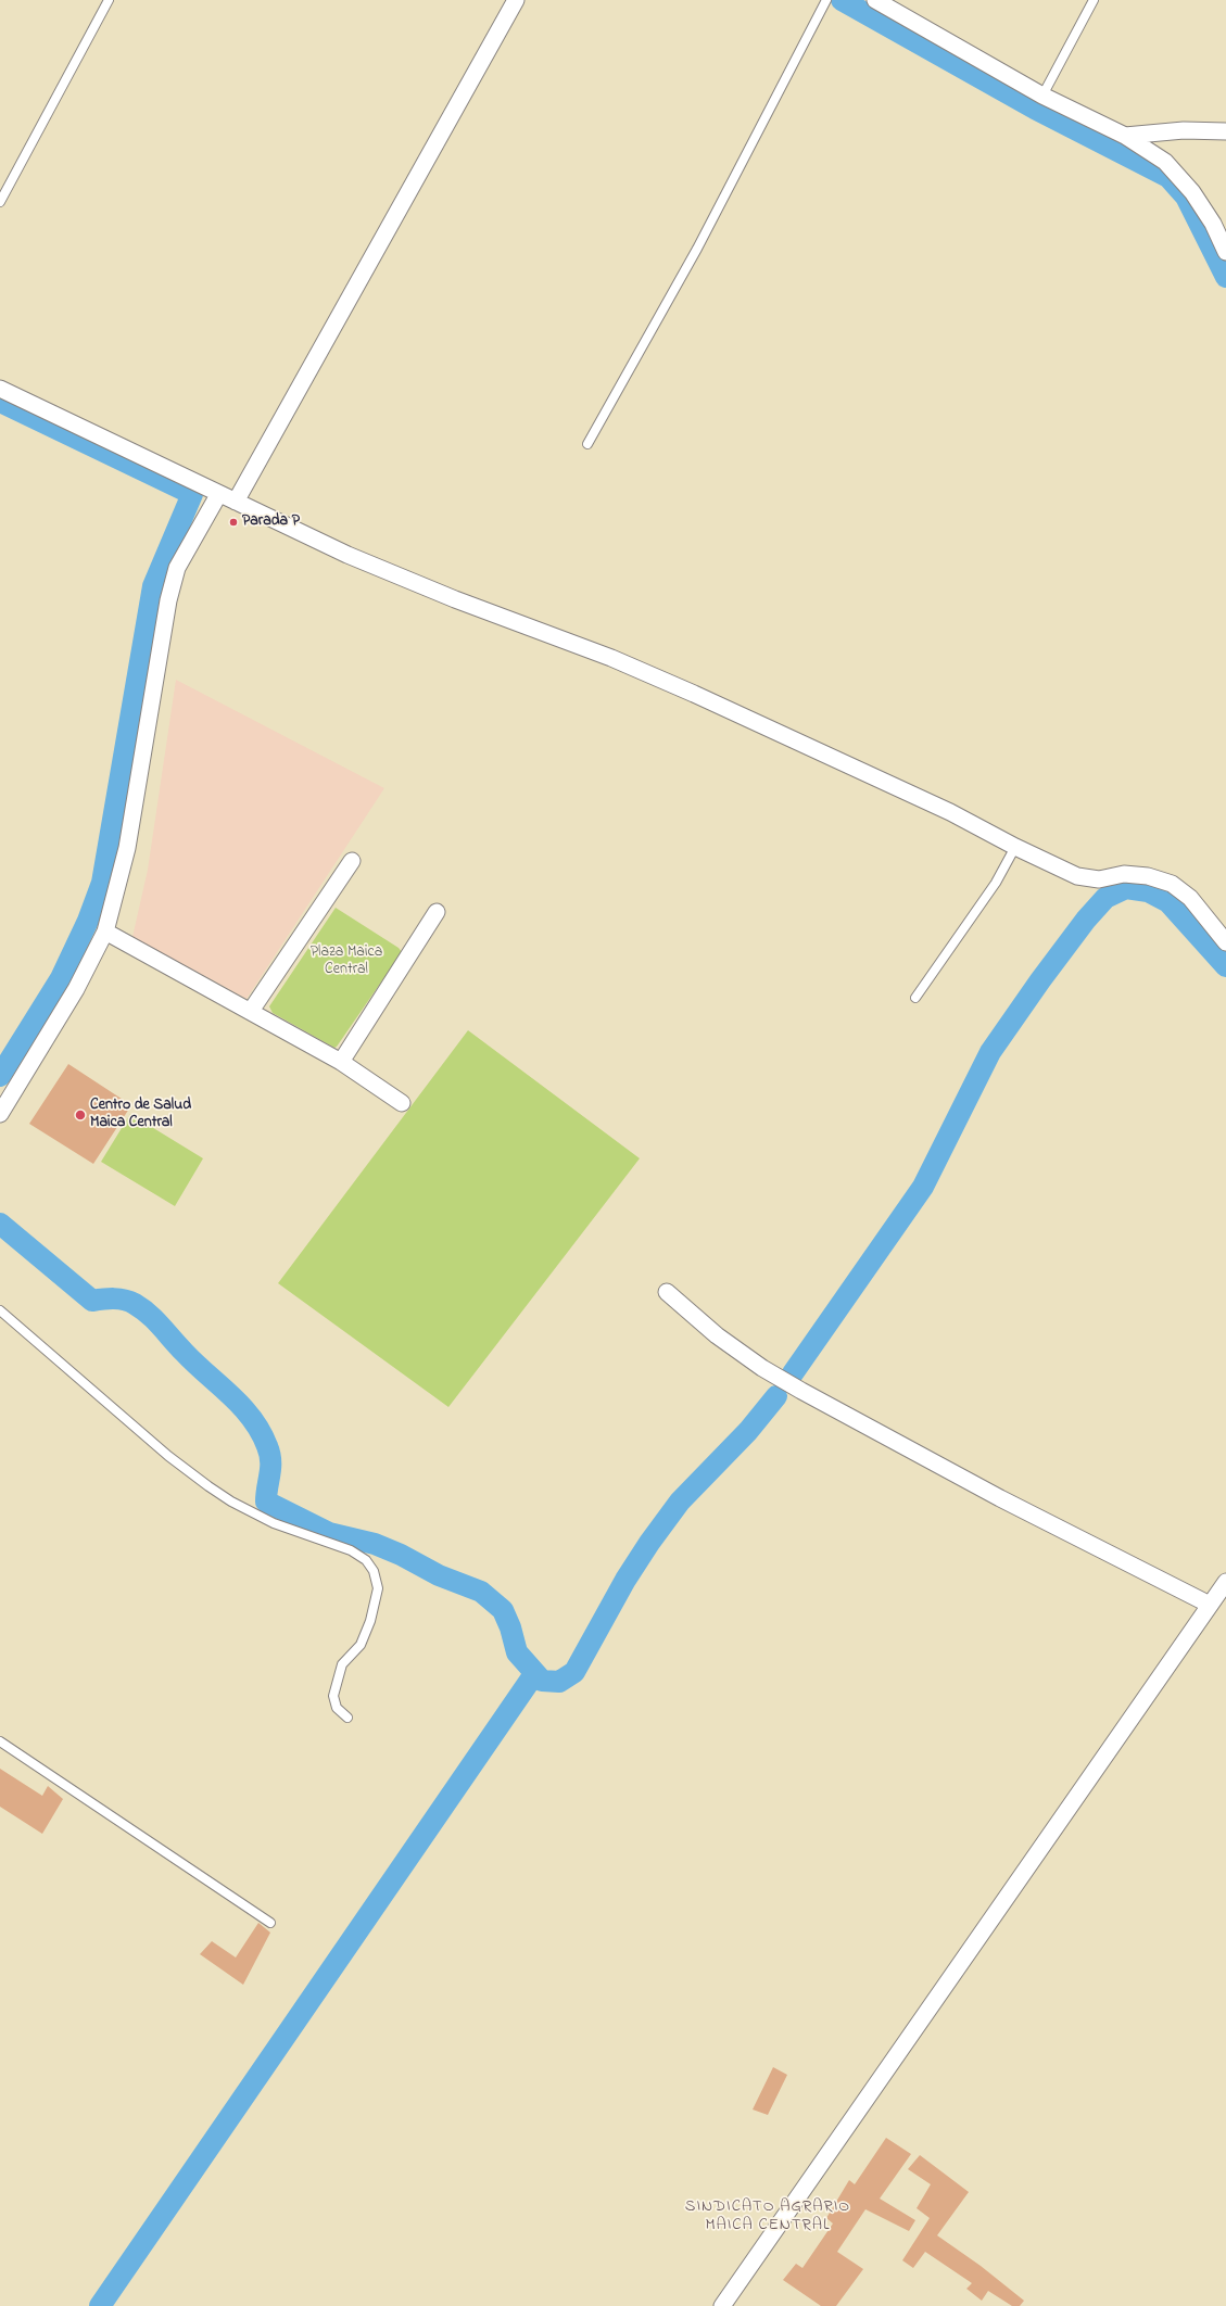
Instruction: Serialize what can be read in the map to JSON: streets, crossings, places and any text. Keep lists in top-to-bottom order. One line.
{"districts":["SINDICATO AGRARIO MAICA CENTRAL"],"parks":["Plaza Maica Central"],"places":["Parada P","Centro de Salud Maica Central"]}
